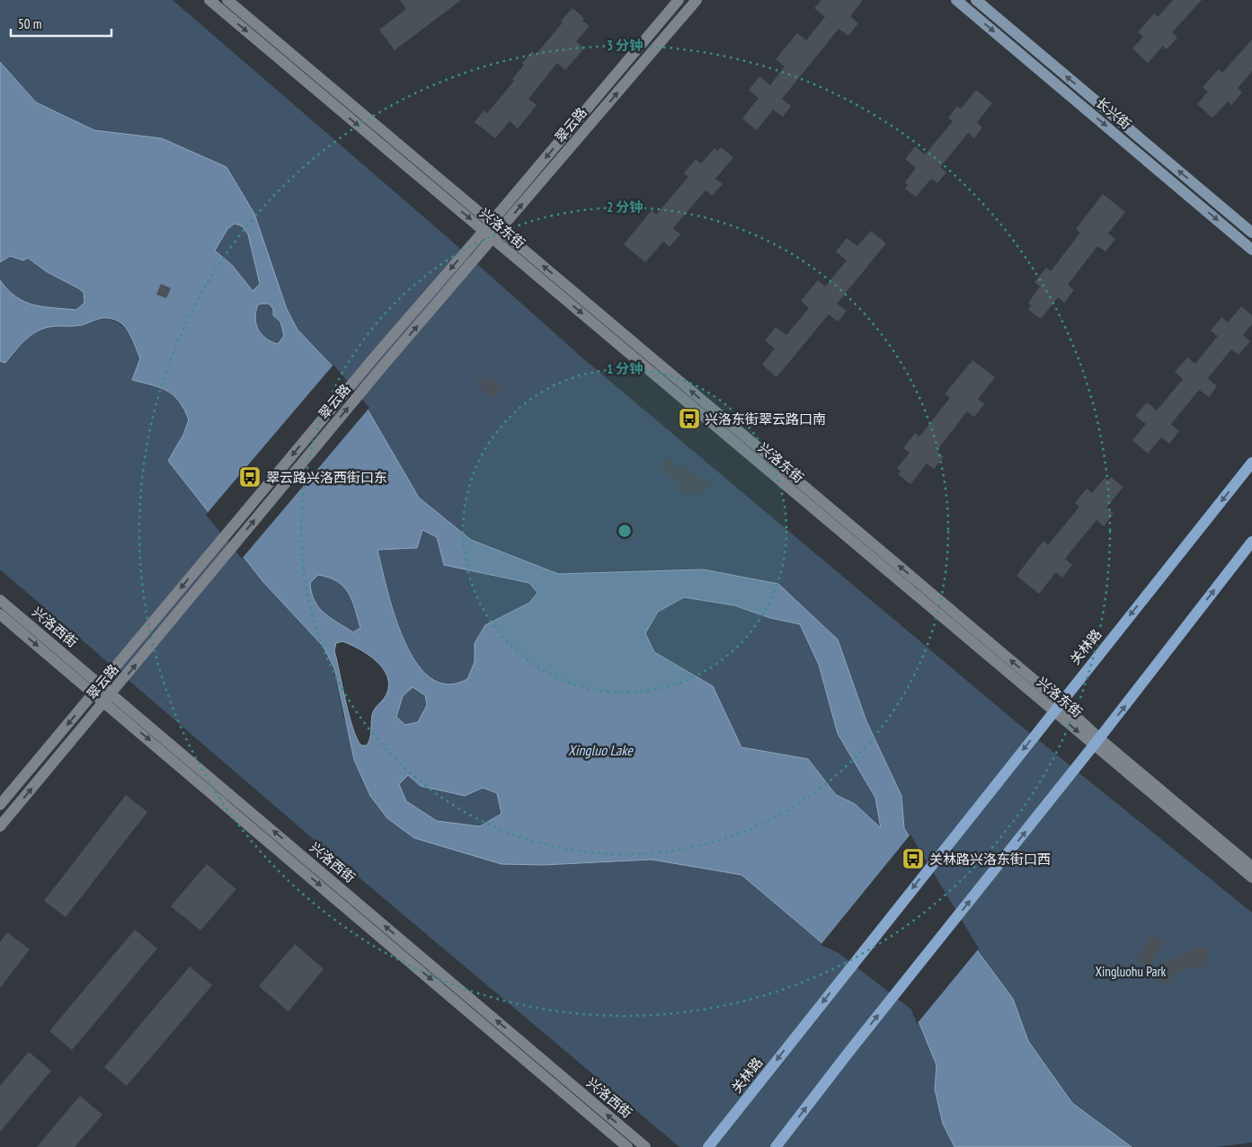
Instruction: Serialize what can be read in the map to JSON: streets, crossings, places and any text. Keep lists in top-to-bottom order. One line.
{"streets":{"main road":["长兴街","关林路"],"street":["翠云路","兴洛东街","兴洛西街"]},"crossings":[["翠云路","兴洛东街"],["翠云路","兴洛西街"],["兴洛东街","关林路"]],"water":["Xingluo Lake"],"parks":["Xingluohu Park"],"places":{"bus stop":["兴洛东街翠云路口南","翠云路兴洛西街口东","关林路兴洛东街口西"]},"scale_bar":"50 m","rings":["3 分钟","2 分钟","1 分钟"]}
